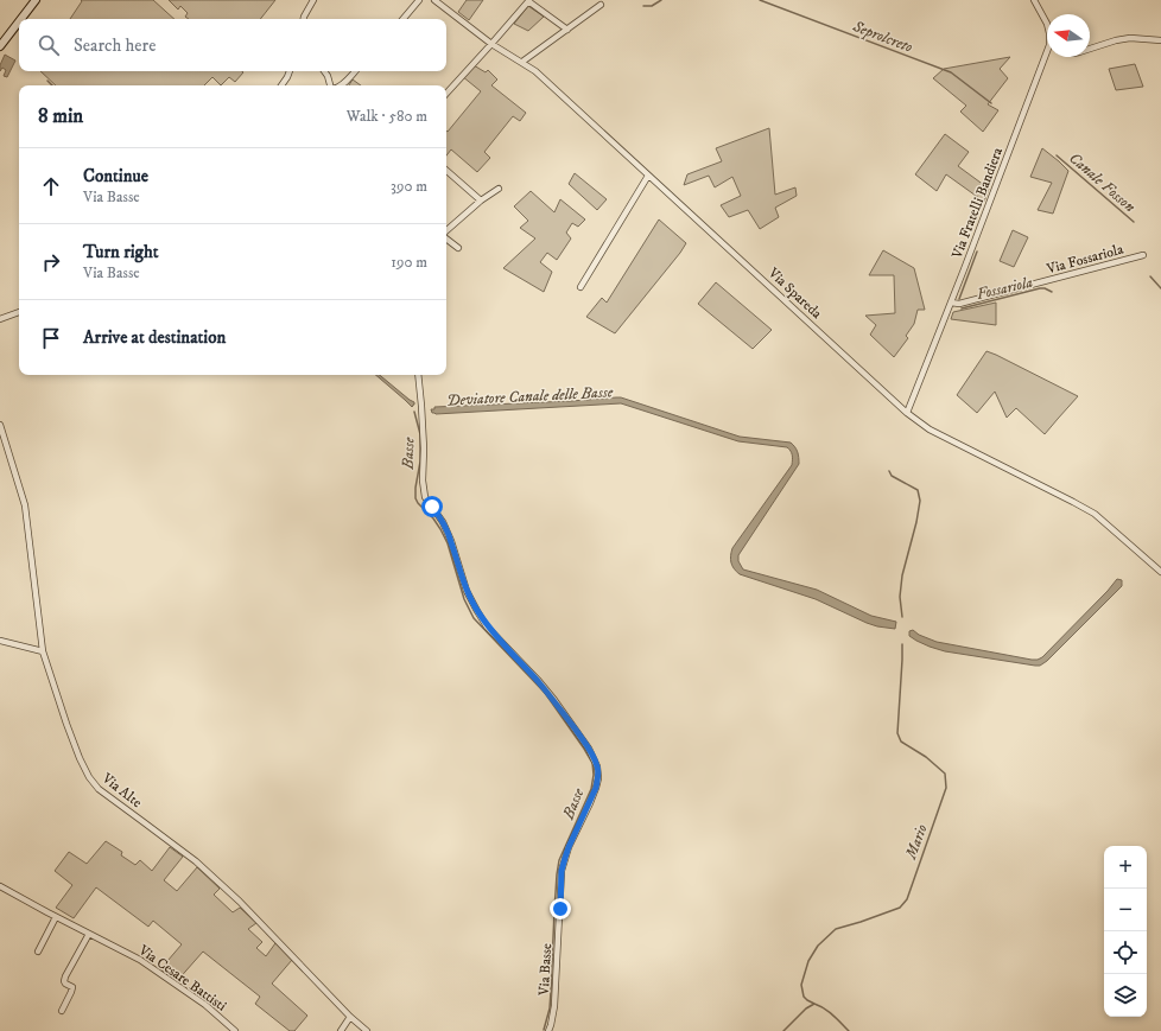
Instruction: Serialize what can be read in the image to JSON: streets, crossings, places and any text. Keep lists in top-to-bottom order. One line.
{"streets":{"street":["Via Fratelli Bandiera","Via Fossariola","Via Spareda","Via Alte","Via Basse","Via Cesare Battisti"]},"crossings":[["Via Fratelli Bandiera","Via Fossariola"],["Via Fratelli Bandiera","Via Spareda"]],"water":["Seprolcreto","Canale Fosson","Fossariola","Deviatore Canale delle Basse","Basse","Mario"],"north":"left","page":{"search":"Search here","heading":["8 min","Walk · 580 m"],"list":[["Continue","Via Basse","390 m"],["Turn right","Via Basse","190 m"],"Arrive at destination"],"map_buttons":["+","−"]}}
